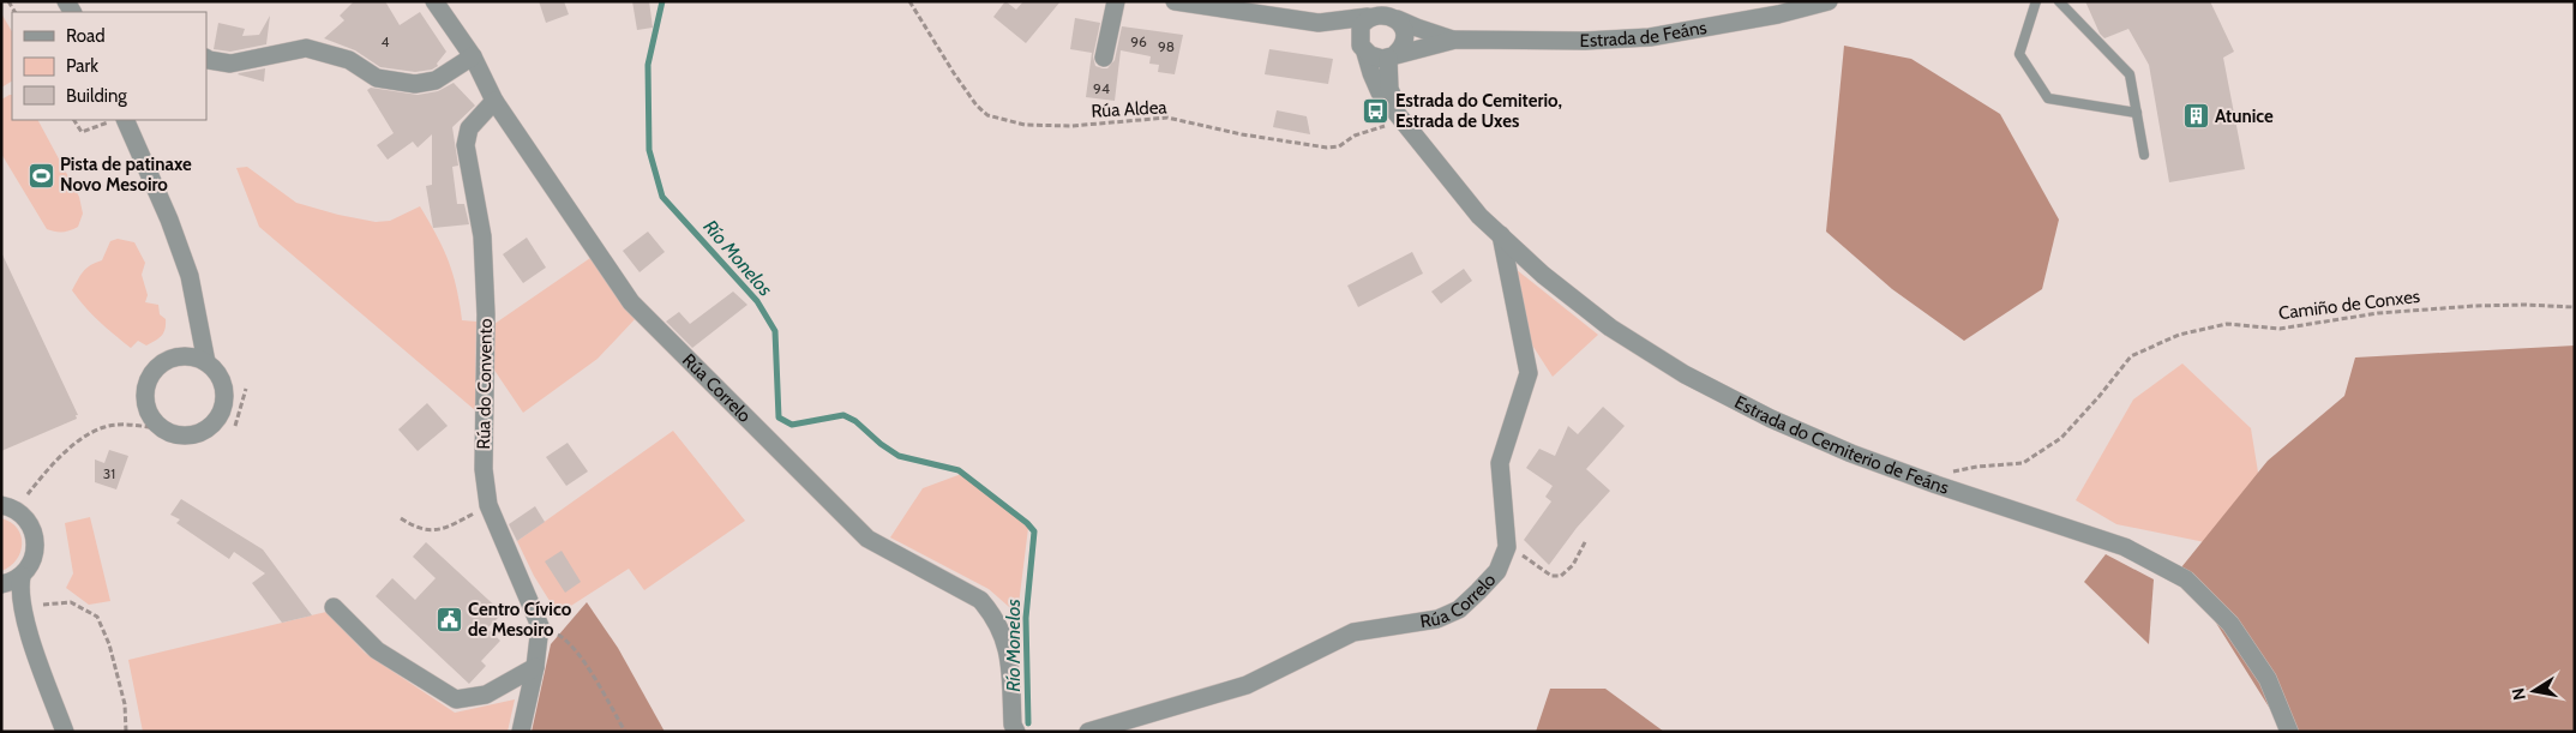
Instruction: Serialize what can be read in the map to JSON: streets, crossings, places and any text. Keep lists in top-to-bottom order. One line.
{"streets":{"street":["Estrada de Feáns","Rúa do Convento","Rúa Correlo","Estrada do Cemiterio de Feáns"],"path":["Rúa Aldea","Camiño de Conxes"]},"crossings":[["Estrada de Feáns","Estrada do Cemiterio de Feáns"],["Rúa Aldea","Estrada do Cemiterio de Feáns"],["Camiño de Conxes","Estrada do Cemiterio de Feáns"],["Rúa do Convento","Rúa Correlo"],["Rúa Correlo","Estrada do Cemiterio de Feáns"]],"water":["Río Monelos"],"places":{"bus stop":["Estrada do Cemiterio, Estrada de Uxes"],"building":["Atunice"],"sports":["Pista de patinaxe Novo Mesoiro"],"public building":["Centro Cívico de Mesoiro"]},"house_numbers":["4","96","98","94","31"],"legend":["Road","Park","Building"],"north":"left"}
